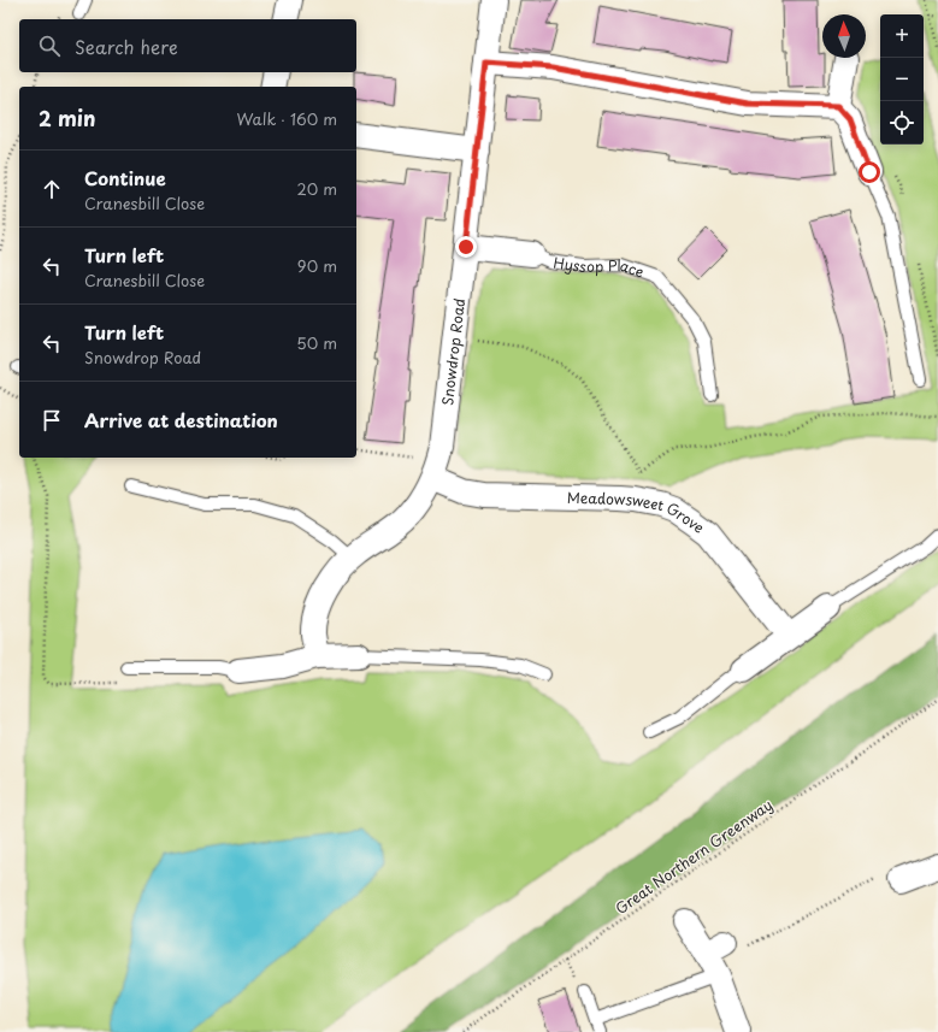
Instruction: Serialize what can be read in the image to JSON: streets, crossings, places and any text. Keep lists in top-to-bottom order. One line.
{"streets":{"street":["Hyssop Place","Snowdrop Road","Meadowsweet Grove"],"path":["Great Northern Greenway"]},"crossings":[["Hyssop Place","Snowdrop Road"],["Snowdrop Road","Meadowsweet Grove"]],"north":"top","page":{"map_buttons":["+","−"],"search":"Search here","heading":["2 min","Walk · 160 m"],"list":[["Continue","Cranesbill Close","20 m"],["Turn left","Cranesbill Close","90 m"],["Turn left","Snowdrop Road","50 m"],"Arrive at destination"]}}
